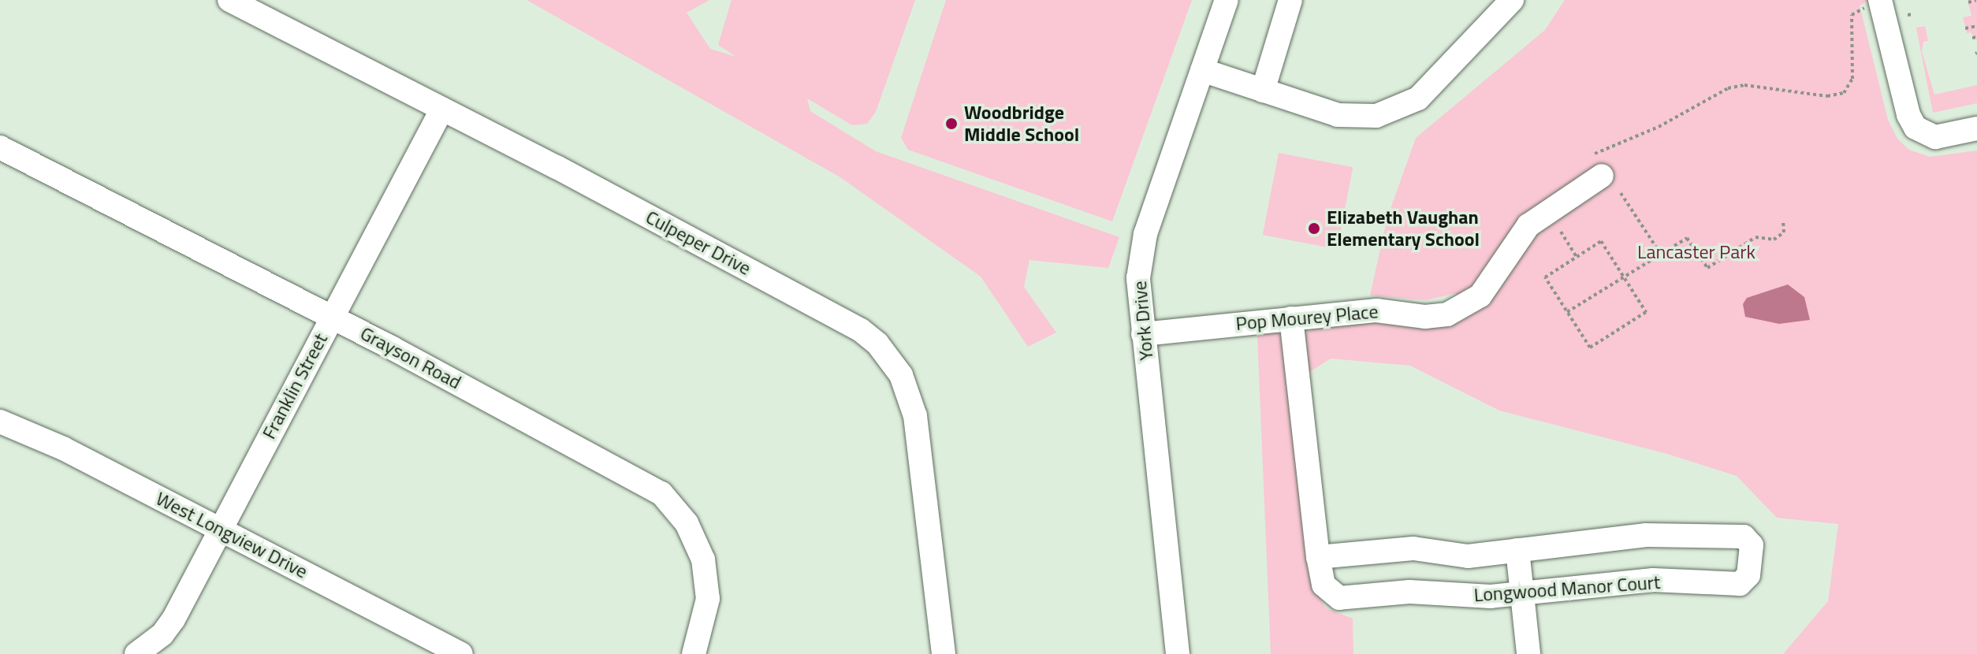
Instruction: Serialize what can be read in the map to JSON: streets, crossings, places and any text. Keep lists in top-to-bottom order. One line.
{"streets":{"street":["Culpeper Drive","Pop Mourey Place","York Drive","Grayson Road","Franklin Street","West Longview Drive","Longwood Manor Court"]},"crossings":[["Culpeper Drive","Franklin Street"],["Pop Mourey Place","York Drive"],["Pop Mourey Place","Longwood Manor Court"],["Grayson Road","Franklin Street"],["Franklin Street","West Longview Drive"]],"parks":["Lancaster Park"],"places":["Woodbridge Middle School","Elizabeth Vaughan Elementary School"]}
